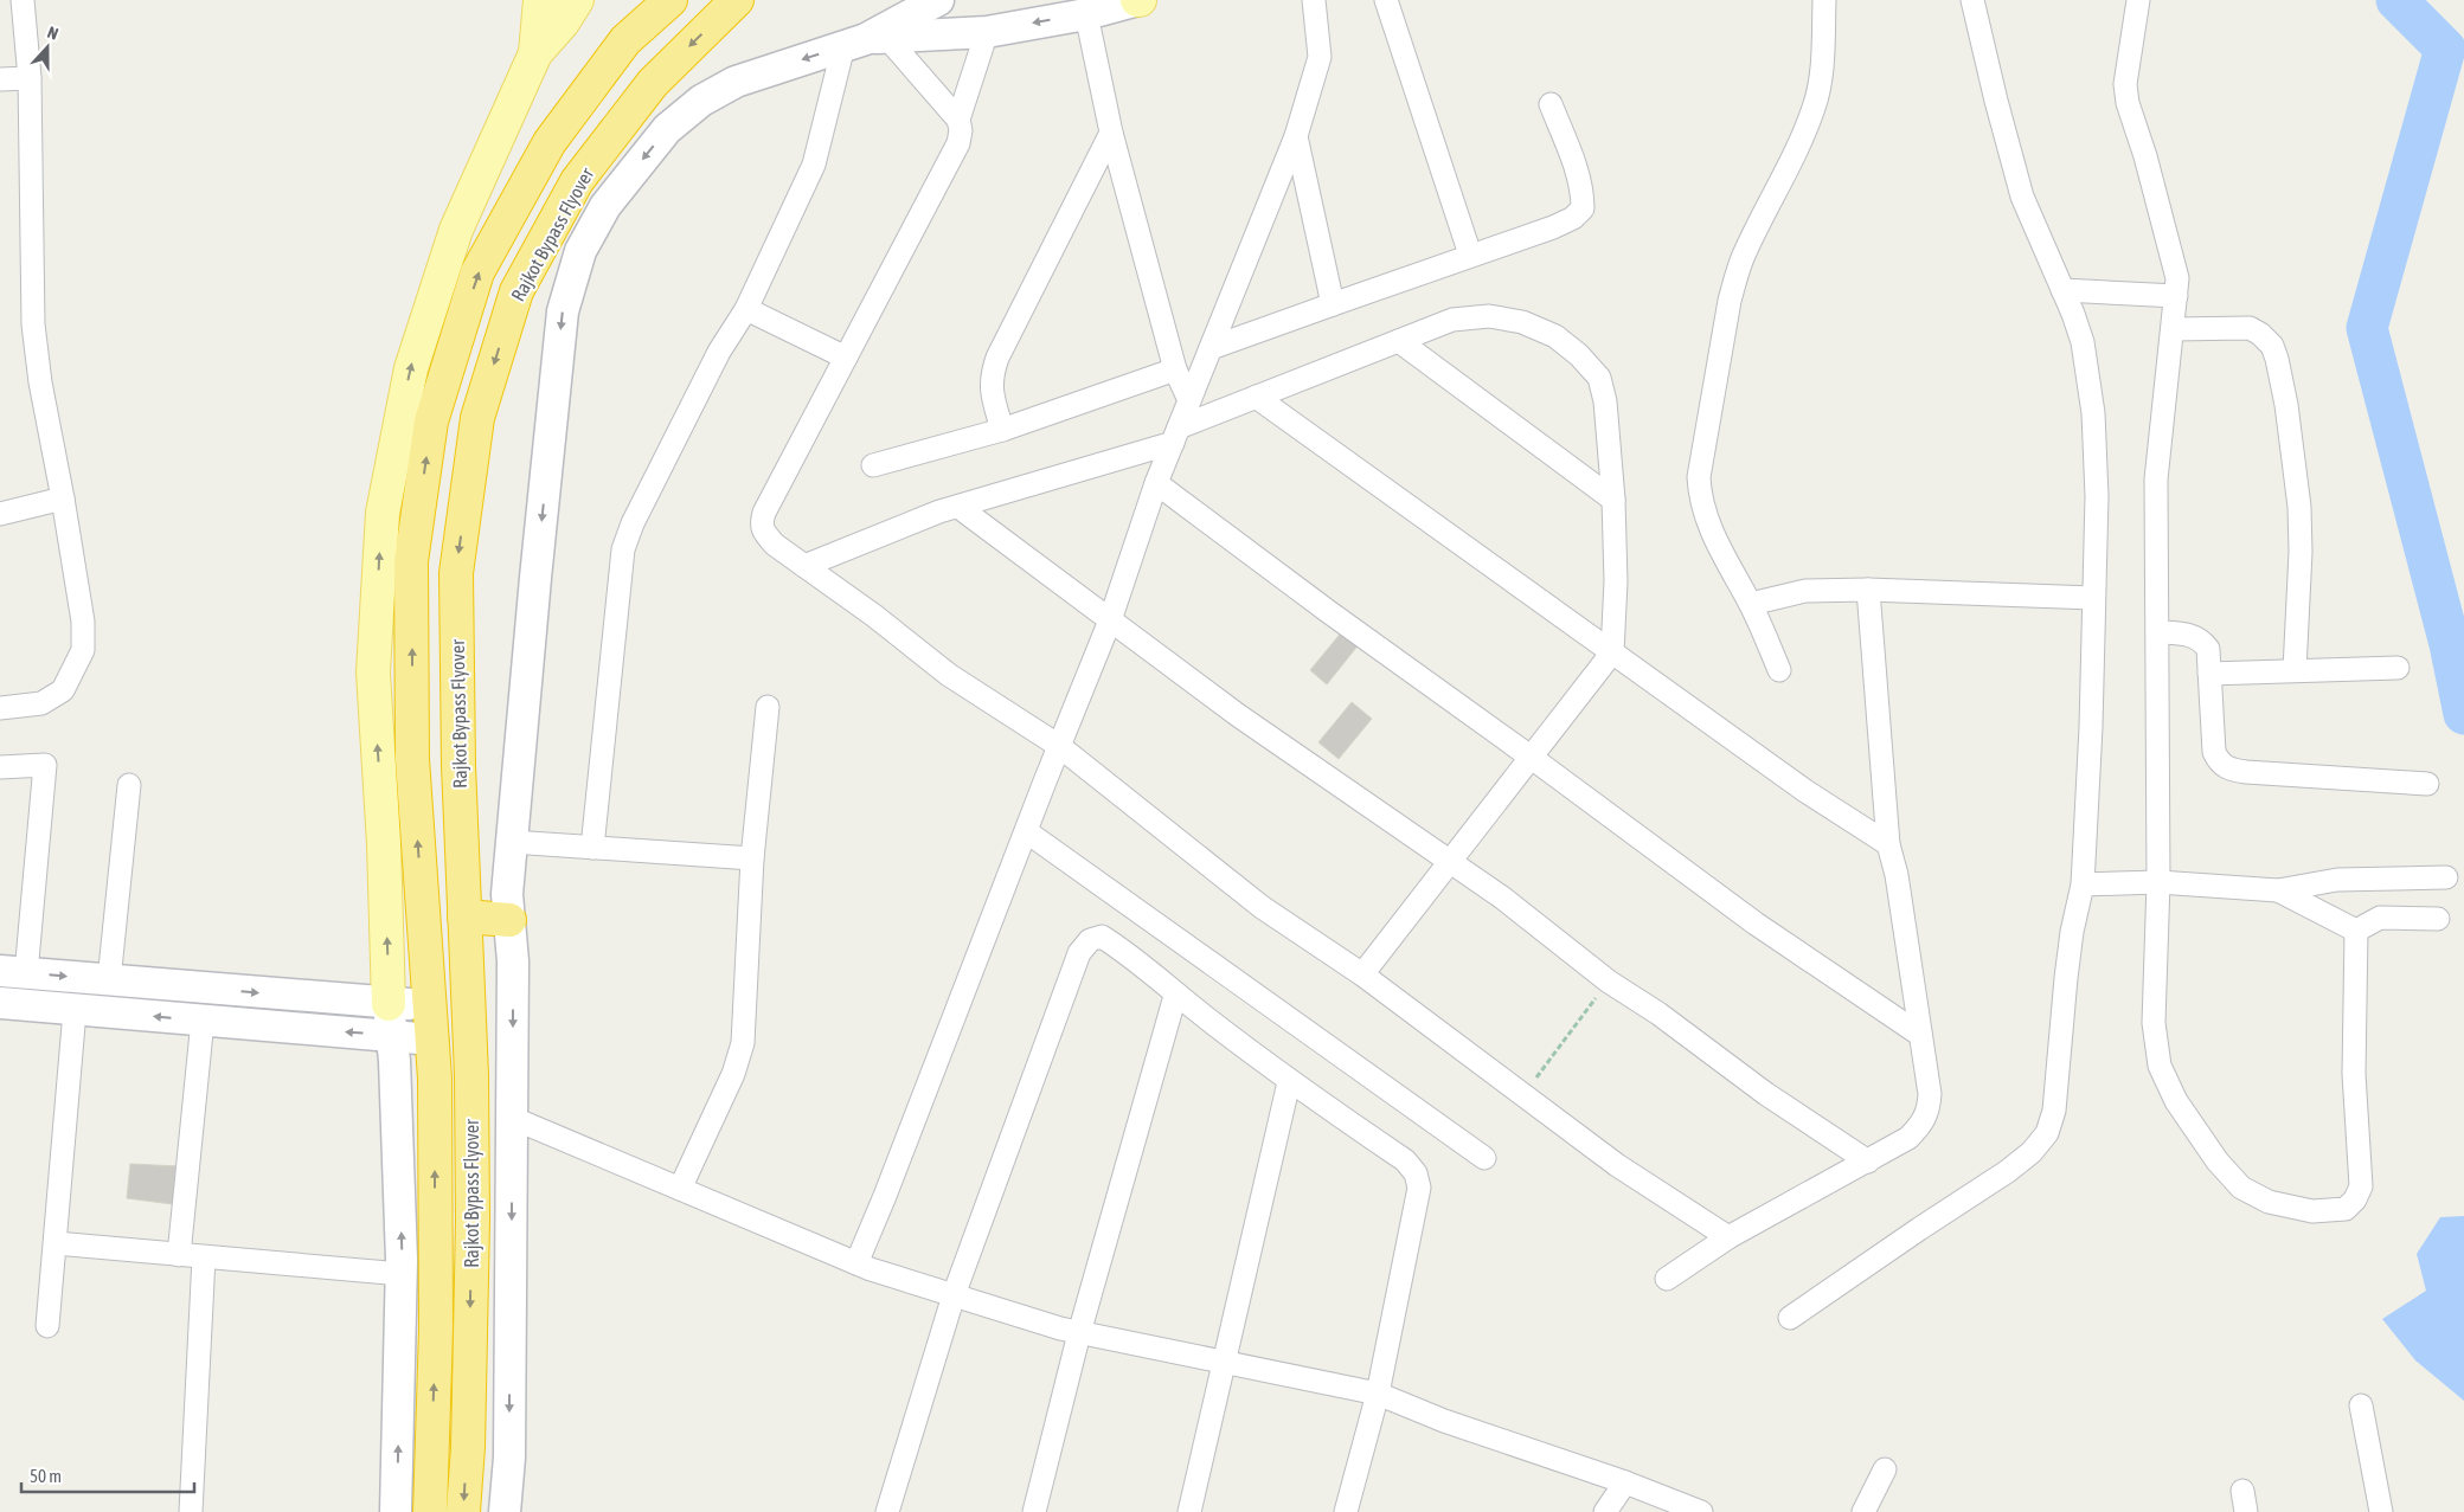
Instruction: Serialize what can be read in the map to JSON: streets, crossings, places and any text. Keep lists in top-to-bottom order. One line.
{"streets":{"highway":["Rajkot Bypass Flyover"]},"scale_bar":"50 m","north":"top"}
